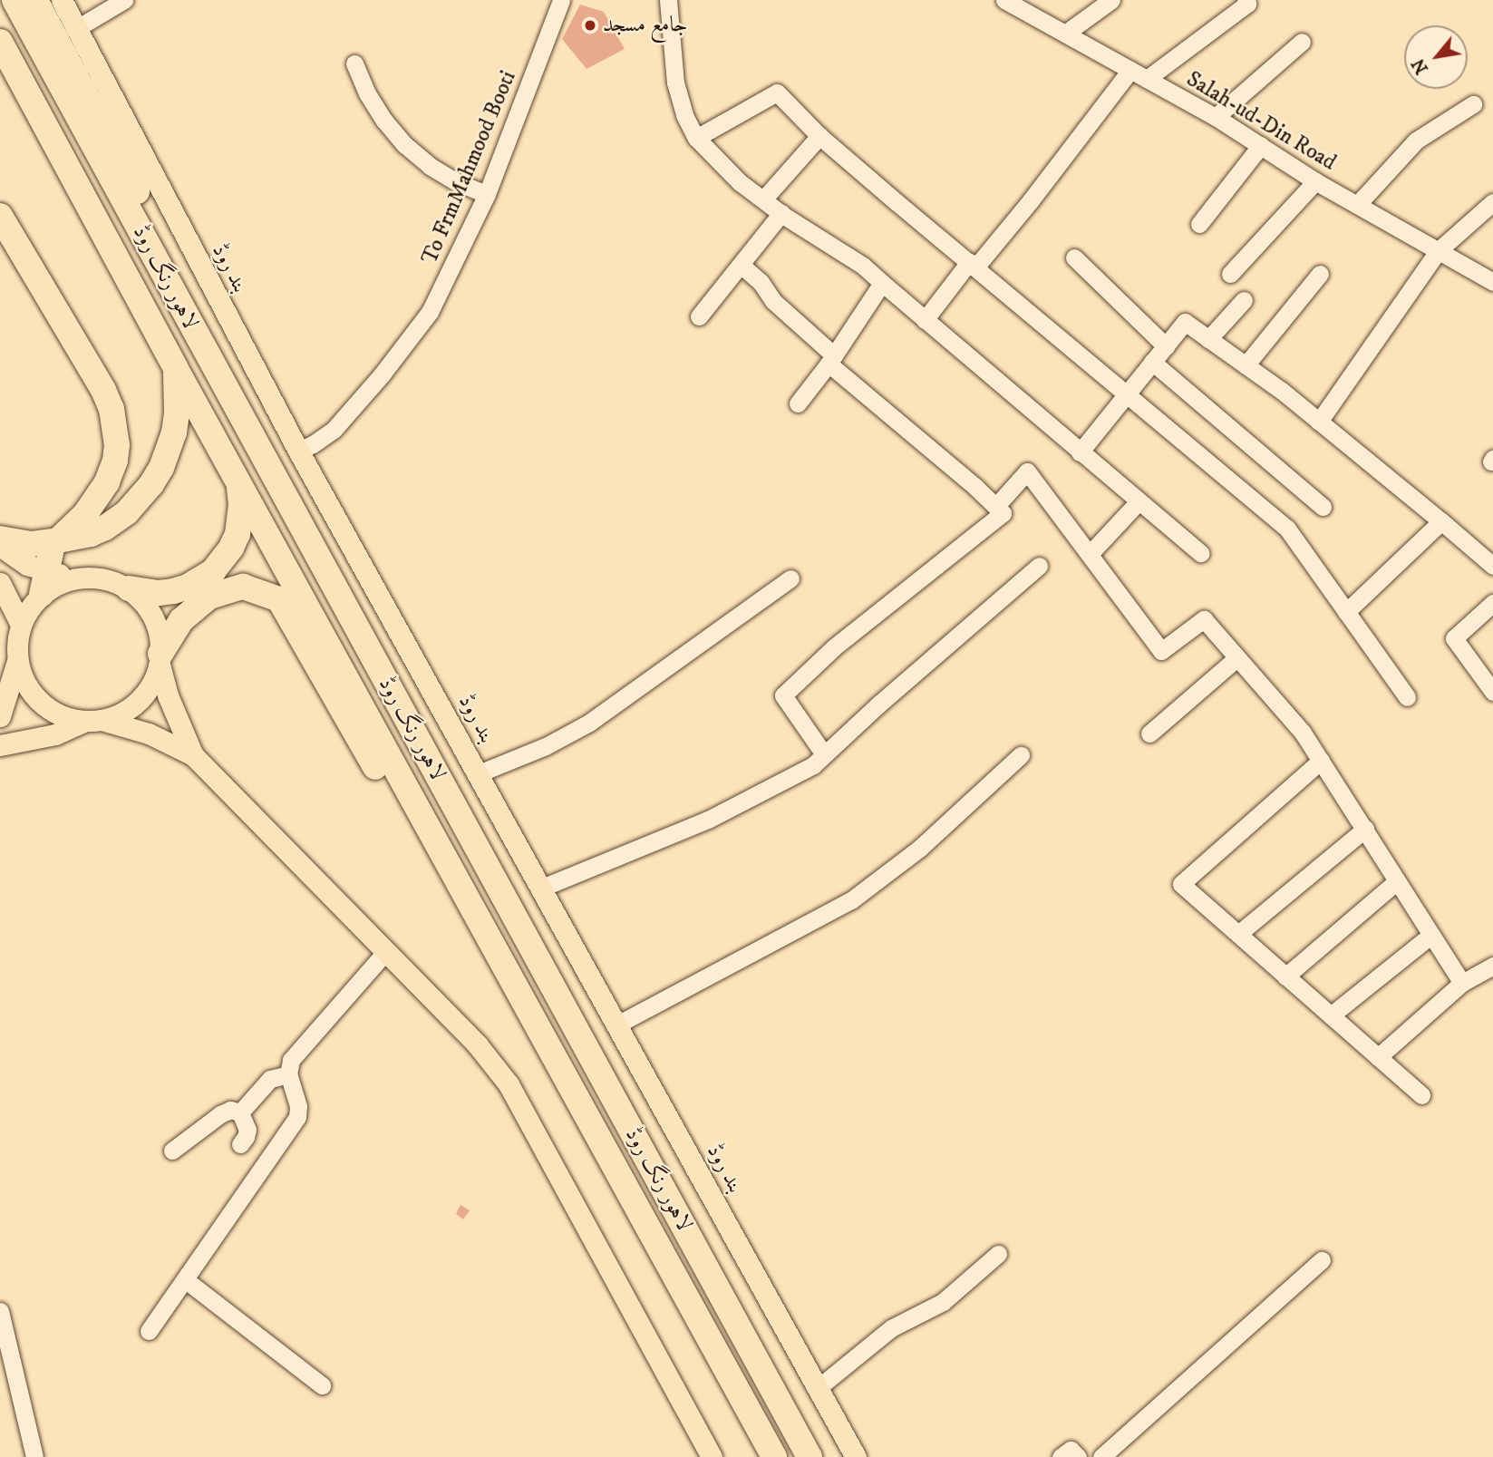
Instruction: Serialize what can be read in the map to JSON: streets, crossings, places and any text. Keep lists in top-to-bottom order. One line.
{"streets":{"highway":["لاہور رنگ روڈ"],"main road":["بند روڈ"],"street":["Salah-ud-Din Road","To FrmMahmood Booti"]},"crossings":[["To FrmMahmood Booti","بند روڈ"]],"places":["جامع مسجد"],"north":"bottom left"}
